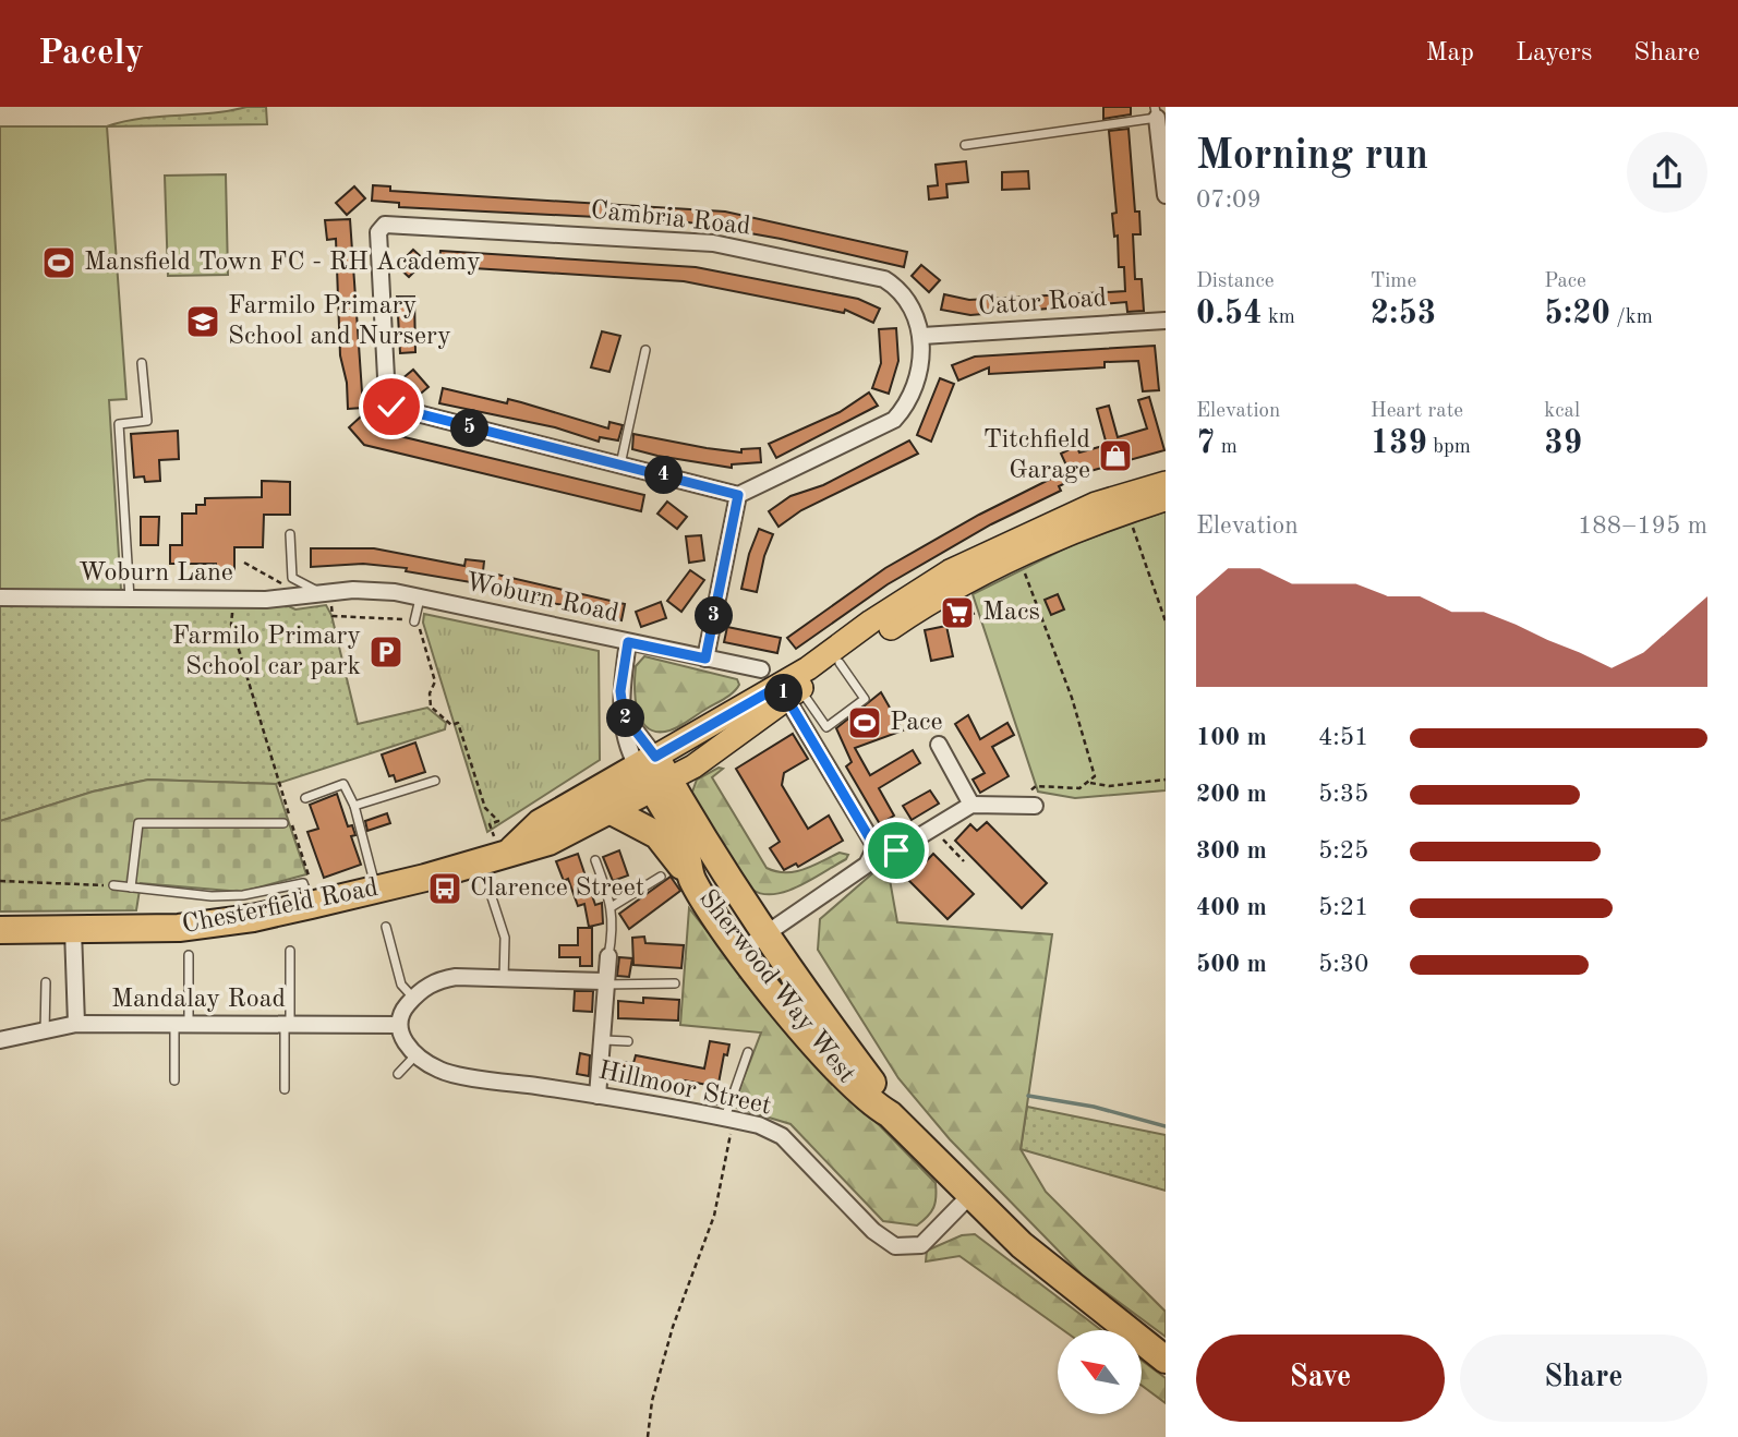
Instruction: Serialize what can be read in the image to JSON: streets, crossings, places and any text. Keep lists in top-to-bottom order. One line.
{"streets":{"highway":["Chesterfield Road","Sherwood Way West"],"street":["Cambria Road","Cator Road","Woburn Lane","Woburn Road","Mandalay Road","Hillmoor Street"]},"crossings":[["Cambria Road","Cator Road"],["Woburn Lane","Woburn Road"],["Chesterfield Road","Sherwood Way West"],["Sherwood Way West","Hillmoor Street"]],"places":{"sports":["Mansfield Town FC - RH Academy","Pace"],"school or university":["Farmilo Primary School and Nursery"],"shop":["Titchfield Garage"],"supermarket":["Macs"],"parking":["Farmilo Primary School car park"],"bus stop":["Clarence Street"]},"north":"top left","page":{"header":"Pacely","nav":["Map","Layers","Share"],"heading":["Morning run","07:09"],"stats":[["Distance","0.54 km"],["Time","2:53"],["Pace","5:20 /km"],["Elevation","7 m"],["Heart rate","139 bpm"],["kcal","39"]],"pins":["5","4","3","1","2"],"chart":["Elevation","188–195 m"],"list":[{"name":"100 m","note":"4:51"},{"name":"200 m","note":"5:35"},{"name":"300 m","note":"5:25"},{"name":"400 m","note":"5:21"},{"name":"500 m","note":"5:30"}],"buttons":["Save","Share"]}}
